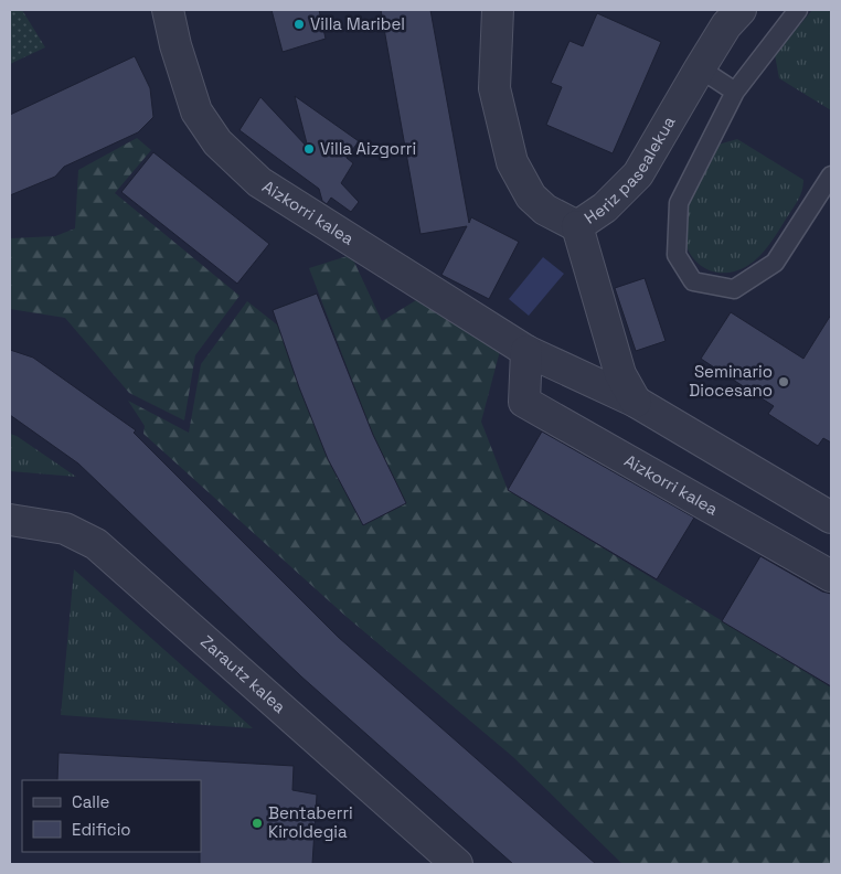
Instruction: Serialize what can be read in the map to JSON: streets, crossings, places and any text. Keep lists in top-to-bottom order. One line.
{"streets":{"street":["Heriz pasealekua","Aizkorri kalea","Zarautz kalea"]},"places":["Villa Maribel","Villa Aizgorri","Seminario Diocesano","Bentaberri Kiroldegia"],"legend":["Calle","Edificio"]}
